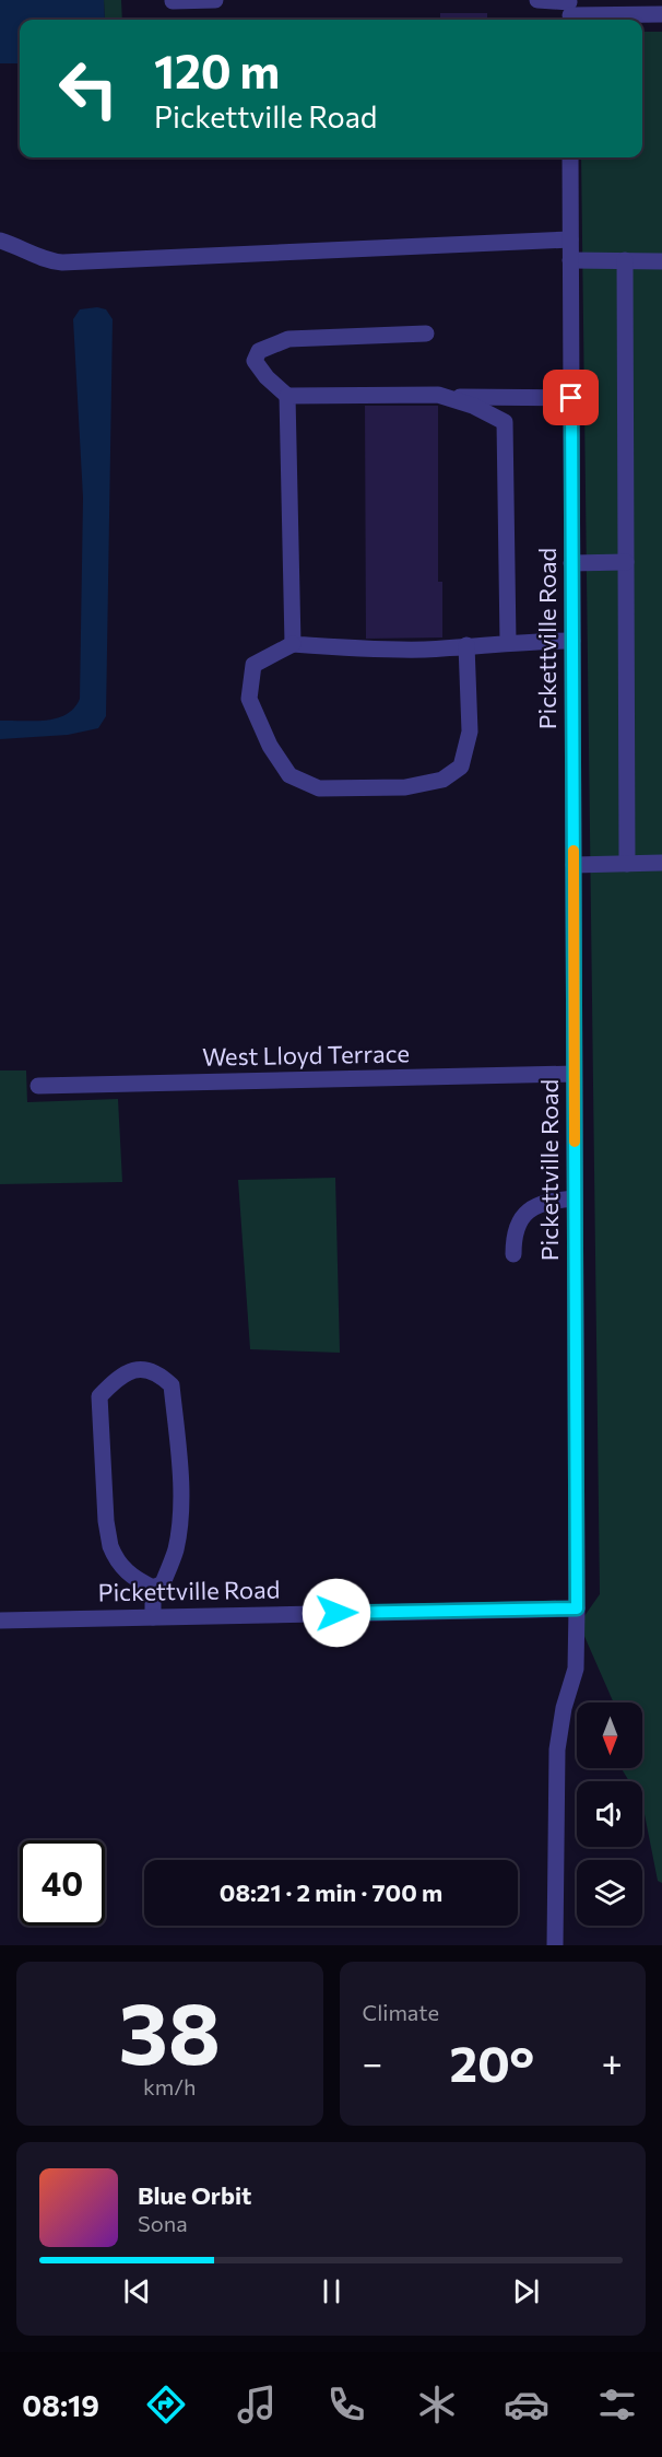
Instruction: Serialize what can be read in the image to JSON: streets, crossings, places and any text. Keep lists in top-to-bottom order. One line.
{"streets":{"street":["Pickettville Road","West Lloyd Terrace"]},"crossings":[["Pickettville Road","West Lloyd Terrace"]],"north":"bottom","page":{"turn":["120 m","Pickettville Road"],"limit":"40","trip":"08:21 · 2 min · 700 m","tile":[["38","km/h"],"Climate"],"heat":["−","20°","+"],"song":["Blue Orbit","Sona"],"tabs":"08:19"}}
